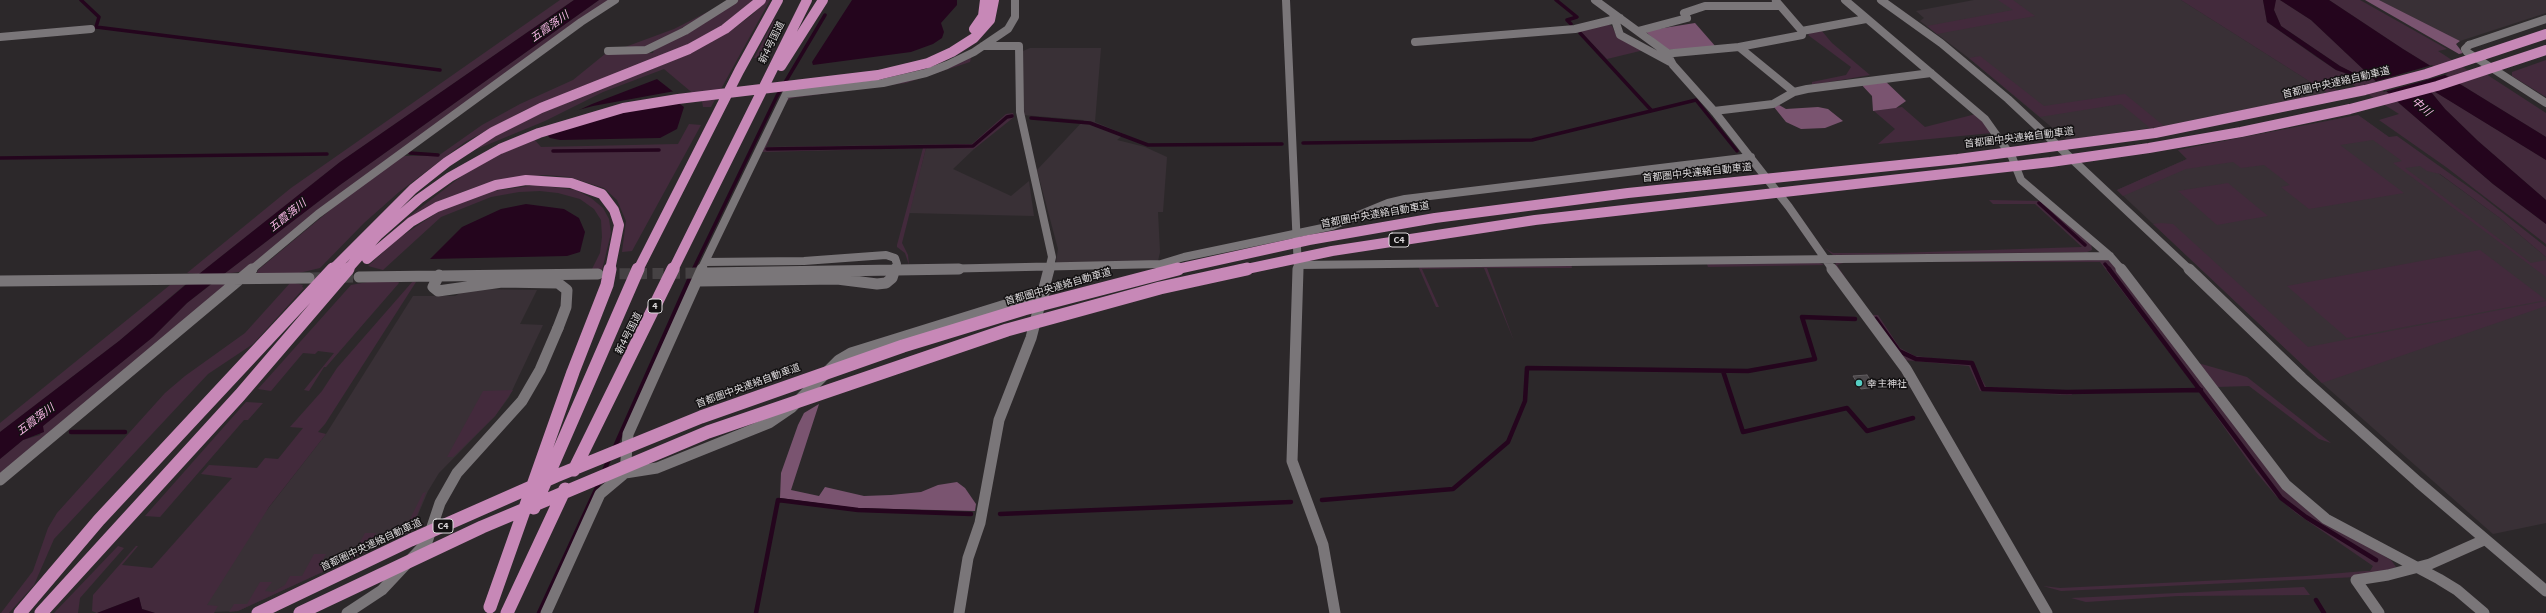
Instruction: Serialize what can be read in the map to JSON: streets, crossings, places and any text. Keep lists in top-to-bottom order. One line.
{"streets":{"highway":["新4号国道","首都圏中央連絡自動車道","C4","4"]},"water":["五霞落川","中川"],"places":["幸主神社"]}
